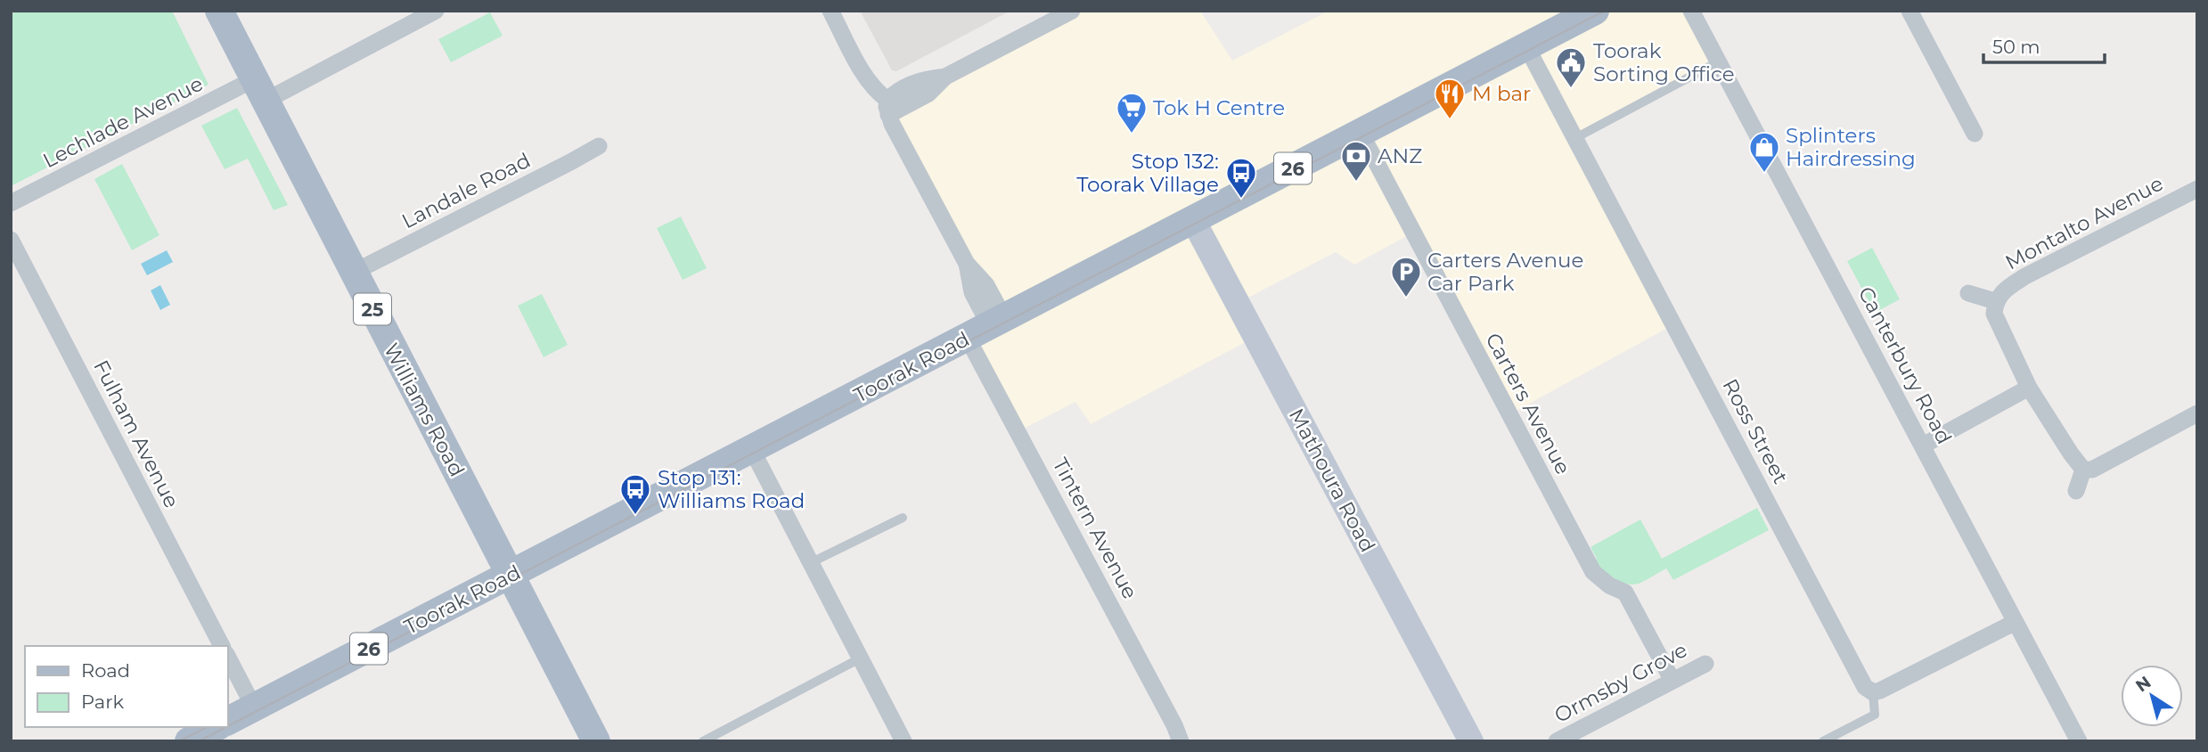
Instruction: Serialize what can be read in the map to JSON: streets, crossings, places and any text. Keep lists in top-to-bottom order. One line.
{"streets":{"main road":["26","25","Toorak Road","Williams Road"],"street":["Lechlade Avenue","Landale Road","Montalto Avenue","Canterbury Road","Carters Avenue","Ross Street","Fulham Avenue","Mathoura Road","Tintern Avenue","Ormsby Grove"]},"crossings":[["Lechlade Avenue","Williams Road"],["Landale Road","Williams Road"],["Toorak Road","Carters Avenue"],["Toorak Road","Williams Road"],["Toorak Road","Ross Street"],["Toorak Road","Mathoura Road"],["Toorak Road","Tintern Avenue"],["Carters Avenue","Ormsby Grove"]],"places":{"public building":["Toorak Sorting Office"],"restaurant":["M bar"],"supermarket":["Tok H Centre"],"shop":["Splinters Hairdressing"],"bank":["ANZ"],"bus stop":["Stop 132: Toorak Village","Stop 131: Williams Road"],"parking":["Carters Avenue Car Park"]},"legend":["Road","Park"],"scale_bar":"50 m","north":"top left"}
